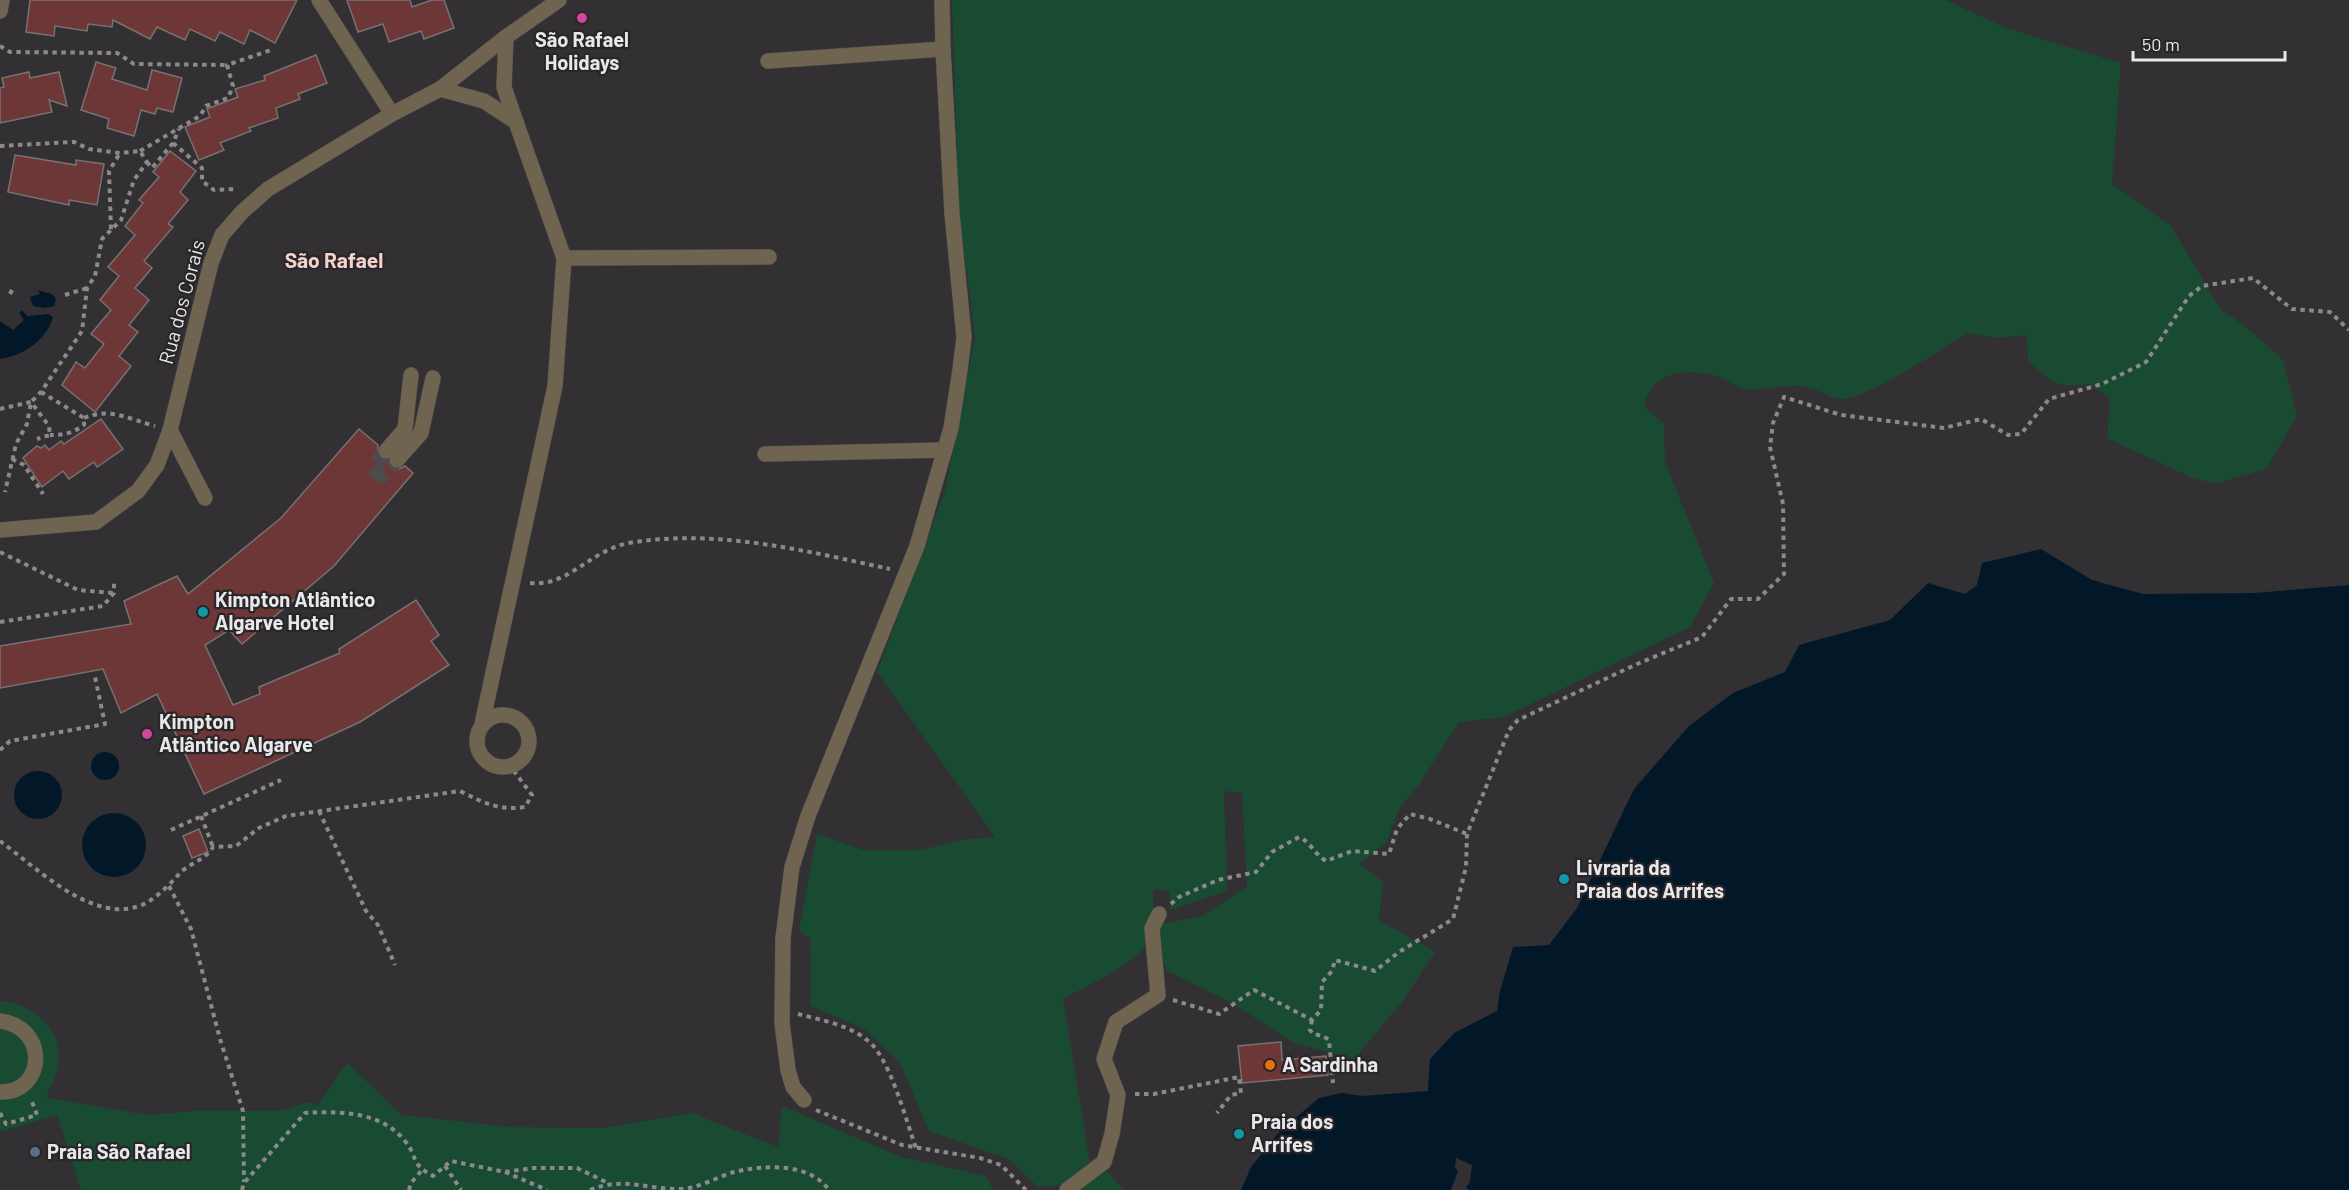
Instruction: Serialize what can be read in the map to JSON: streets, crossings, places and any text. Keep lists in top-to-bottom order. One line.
{"streets":{"street":["Rua dos Corais"]},"districts":["São Rafael"],"places":["São Rafael Holidays","Kimpton Atlântico Algarve Hotel","Kimpton Atlântico Algarve","Livraria da Praia dos Arrifes","A Sardinha","Praia dos Arrifes","Praia São Rafael"],"scale_bar":"50 m"}
